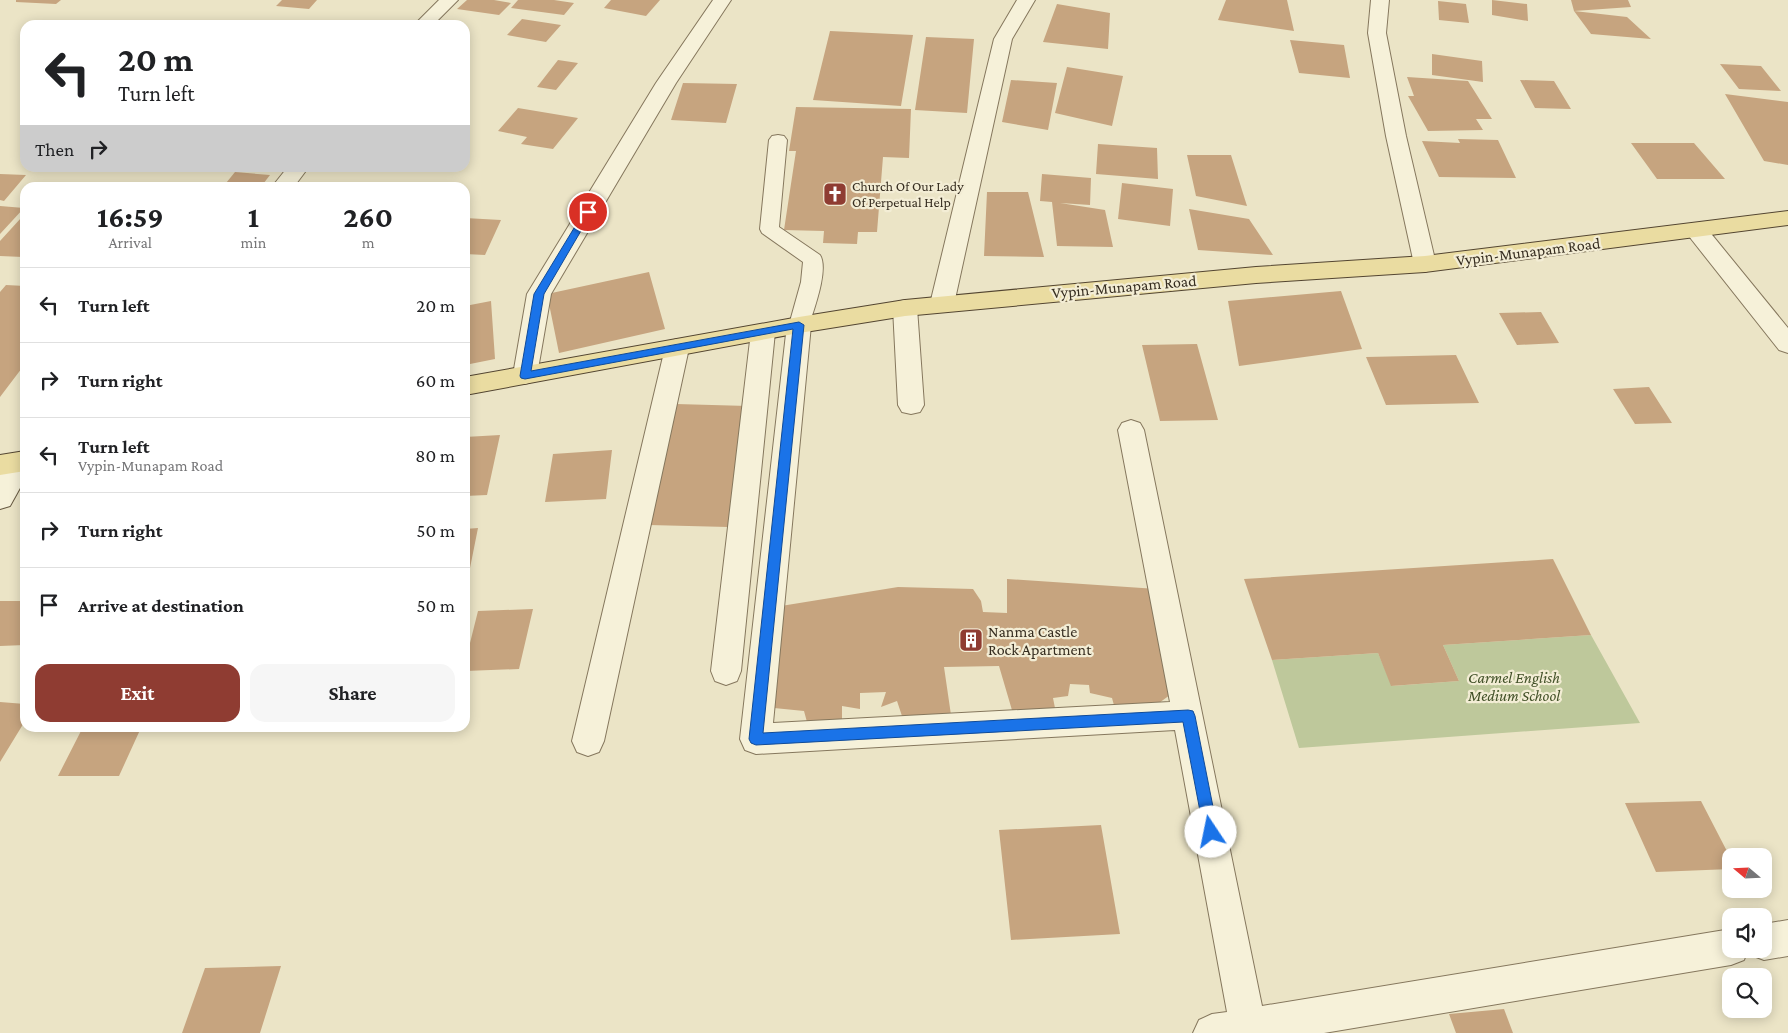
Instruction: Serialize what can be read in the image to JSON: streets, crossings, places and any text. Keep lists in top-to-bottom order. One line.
{"streets":{"main road":["Vypin-Munapam Road"]},"parks":["Carmel English Medium School"],"places":{"church":["Church Of Our Lady Of Perpetual Help"],"building":["Nanma Castle Rock Apartment"]},"north":"left","page":{"turn":["20 m","Turn left"],"then":"Then","eta":["16:59","Arrival","1","min","260","m"],"list":[{"name":"Turn left","value":"20 m"},{"name":"Turn right","value":"60 m"},{"name":"Turn left","note":"Vypin-Munapam Road","value":"80 m"},{"name":"Turn right","value":"50 m"},{"name":"Arrive at destination","value":"50 m"}],"buttons":["Exit","Share"]}}
